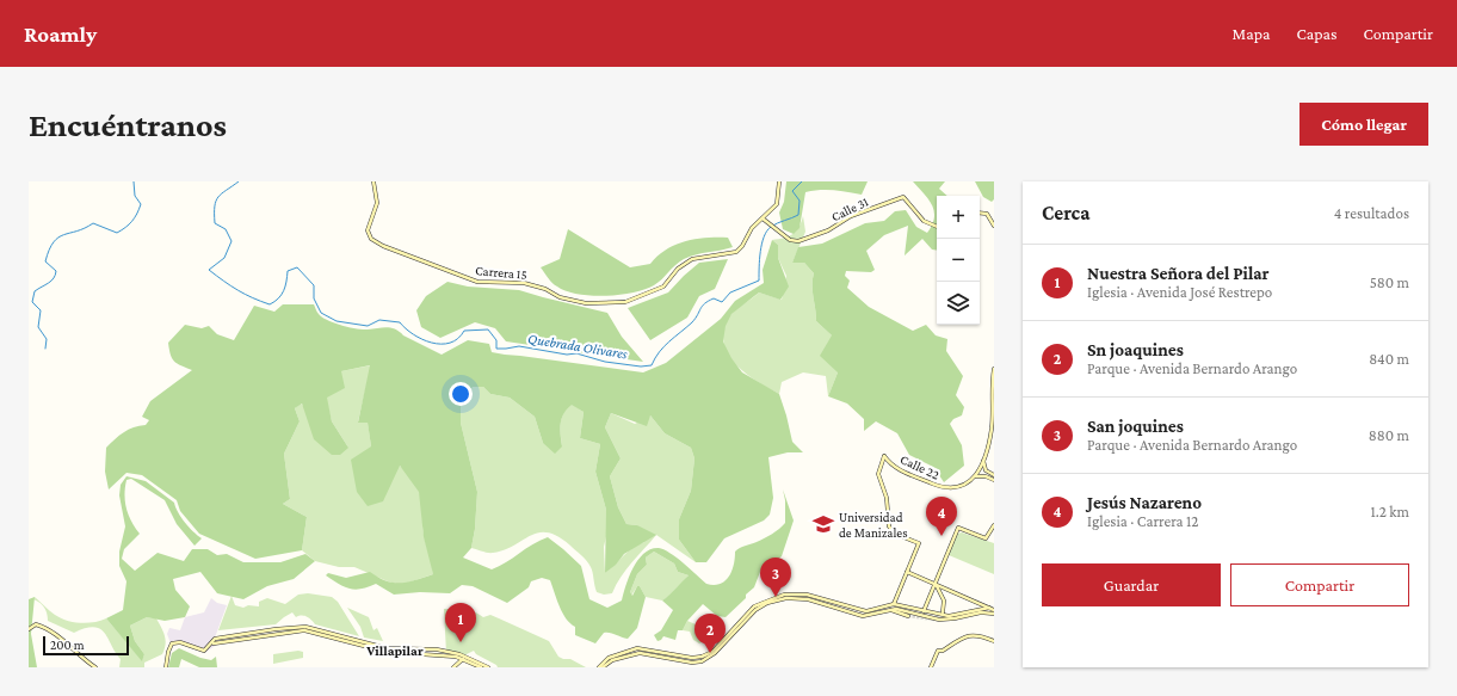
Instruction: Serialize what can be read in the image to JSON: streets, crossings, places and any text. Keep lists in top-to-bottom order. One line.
{"streets":{"main road":["Calle 31","Carrera 15","Calle 22"]},"crossings":[["Calle 31","Carrera 15"]],"districts":["Villapilar"],"water":["Quebrada Olivares"],"places":{"school or university":["Universidad de Manizales"]},"scale_bar":"200 m","page":{"header":"Roamly","nav":["Mapa","Capas","Compartir"],"buttons":["Cómo llegar",["Guardar","Compartir"]],"title":"Encuéntranos","heading":["Cerca","4 resultados"],"map_buttons":["+","−"],"list":[{"mark":"1","name":"Nuestra Señora del Pilar","note":"Iglesia · Avenida José Restrepo","value":"580 m"},{"mark":"2","name":"Sn joaquines","note":"Parque · Avenida Bernardo Arango","value":"840 m"},{"mark":"3","name":"San joquines","note":"Parque · Avenida Bernardo Arango","value":"880 m"},{"mark":"4","name":"Jesús Nazareno","note":"Iglesia · Carrera 12","value":"1.2 km"}],"pins":["4","3","1","2"],"scale":"200 m"}}
